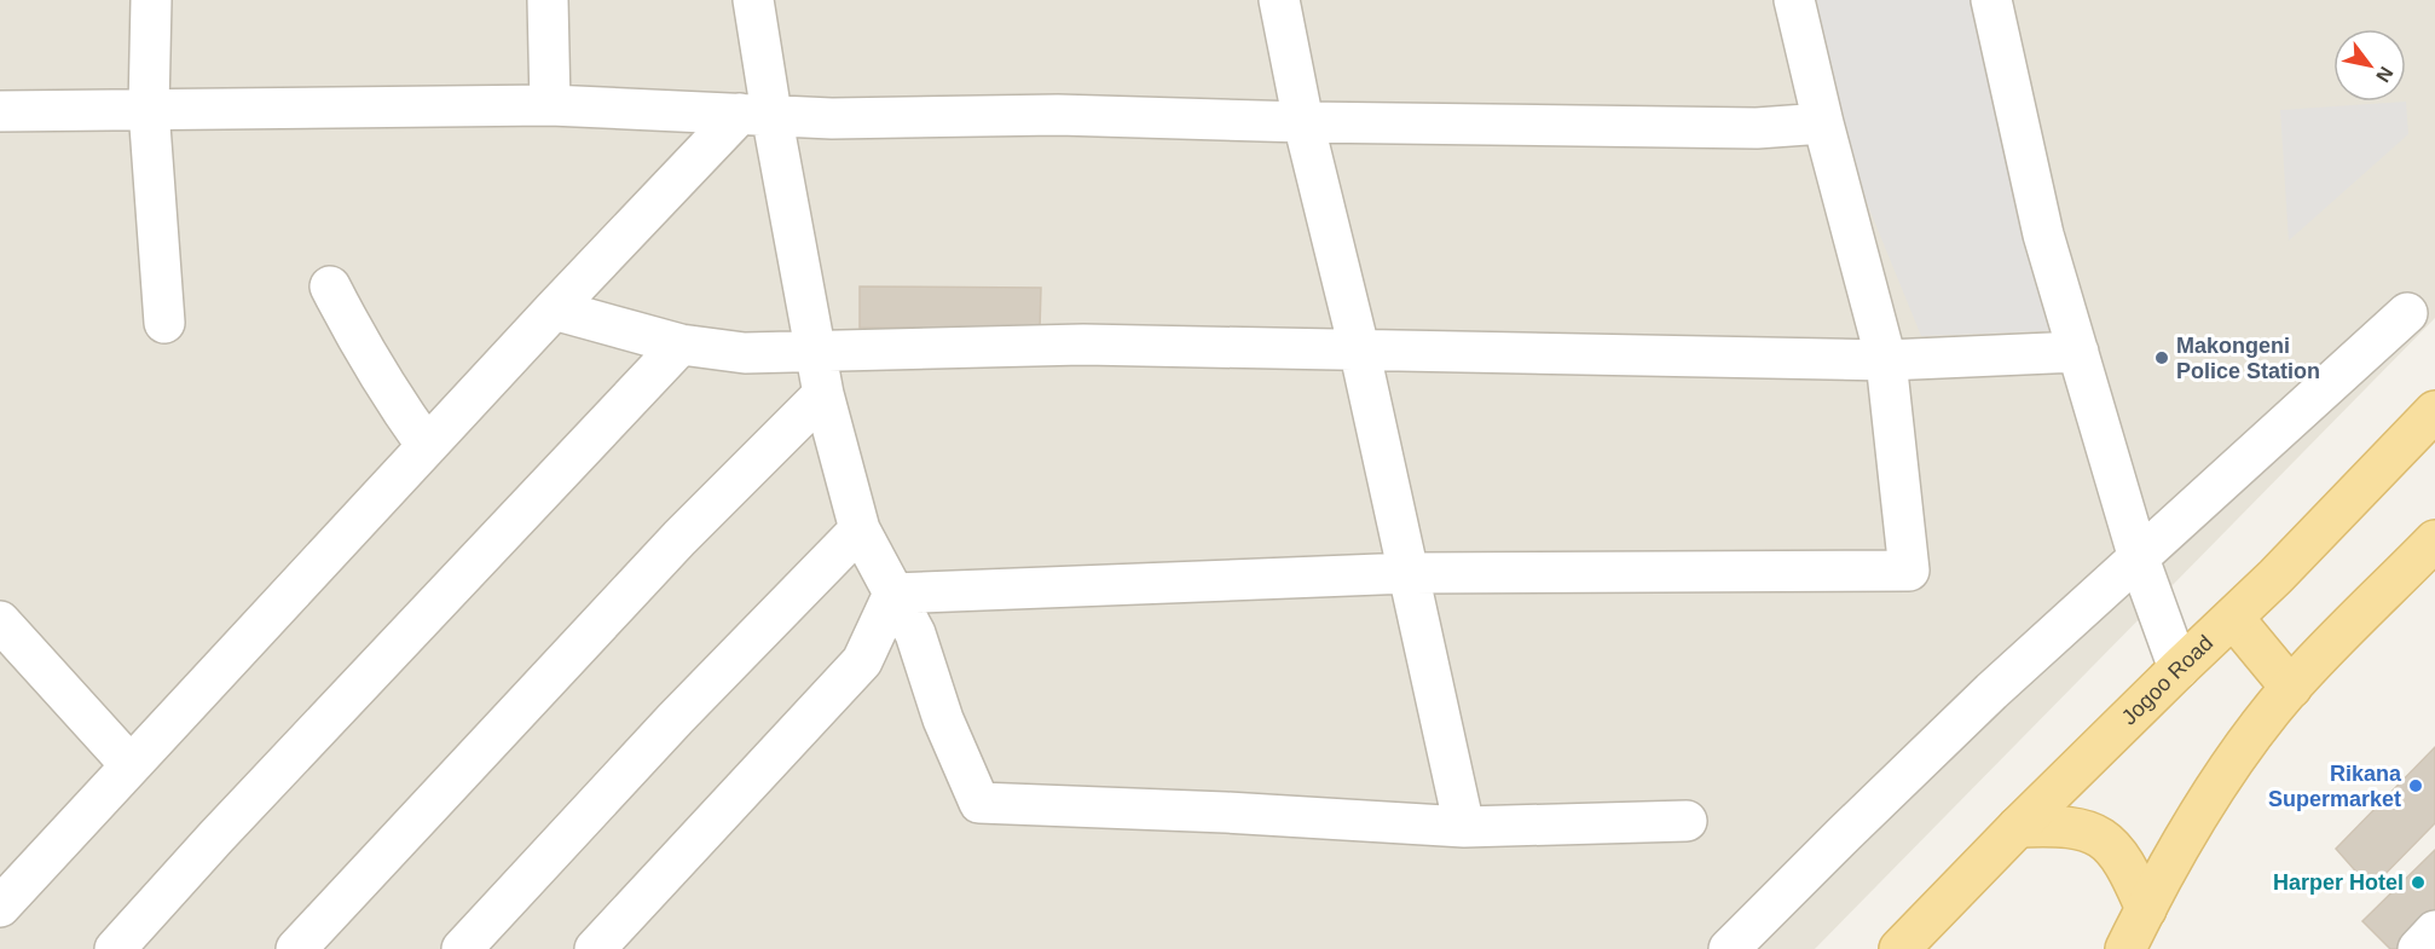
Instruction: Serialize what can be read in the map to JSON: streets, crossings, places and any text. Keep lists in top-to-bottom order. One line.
{"streets":{"main road":["Jogoo Road"]},"places":["Makongeni Police Station","Rikana Supermarket","Harper Hotel"],"north":"bottom right"}
